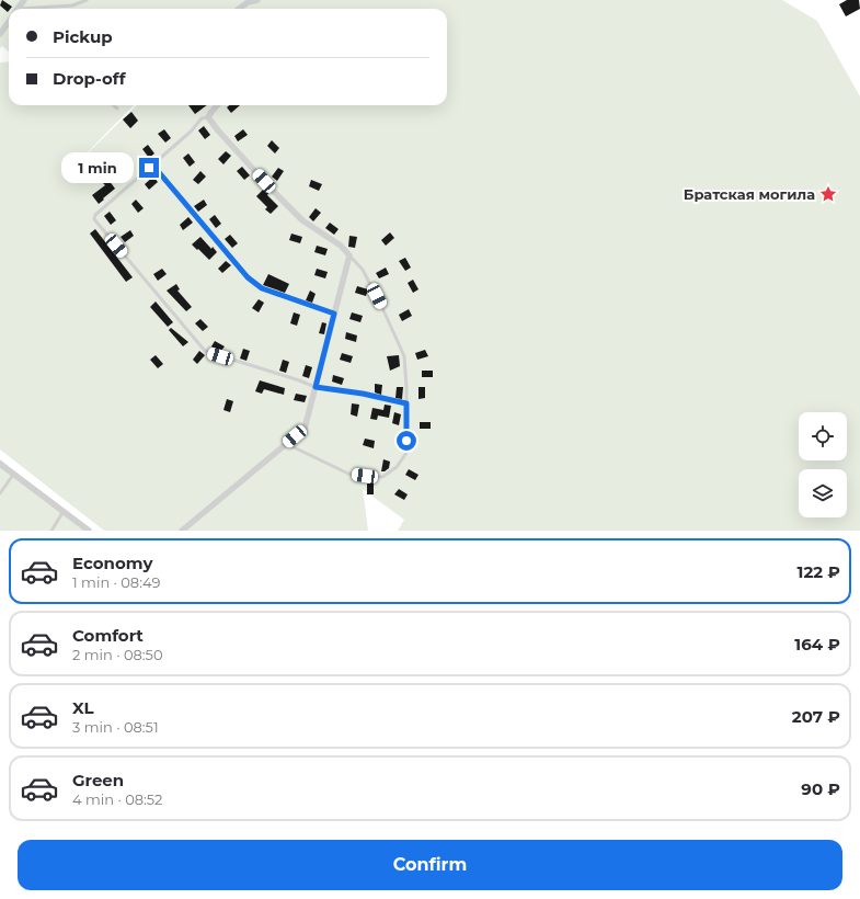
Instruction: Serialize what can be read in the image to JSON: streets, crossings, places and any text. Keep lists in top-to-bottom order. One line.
{"places":{"place":["Братская могила"]},"page":{"banner":["Pickup","Drop-off"],"bubble":"1 min","list":[{"name":"Economy","note":"1 min · 08:49","value":"122 ₽"},{"name":"Comfort","note":"2 min · 08:50","value":"164 ₽"},{"name":"XL","note":"3 min · 08:51","value":"207 ₽"},{"name":"Green","note":"4 min · 08:52","value":"90 ₽"}],"buttons":"Confirm"}}
